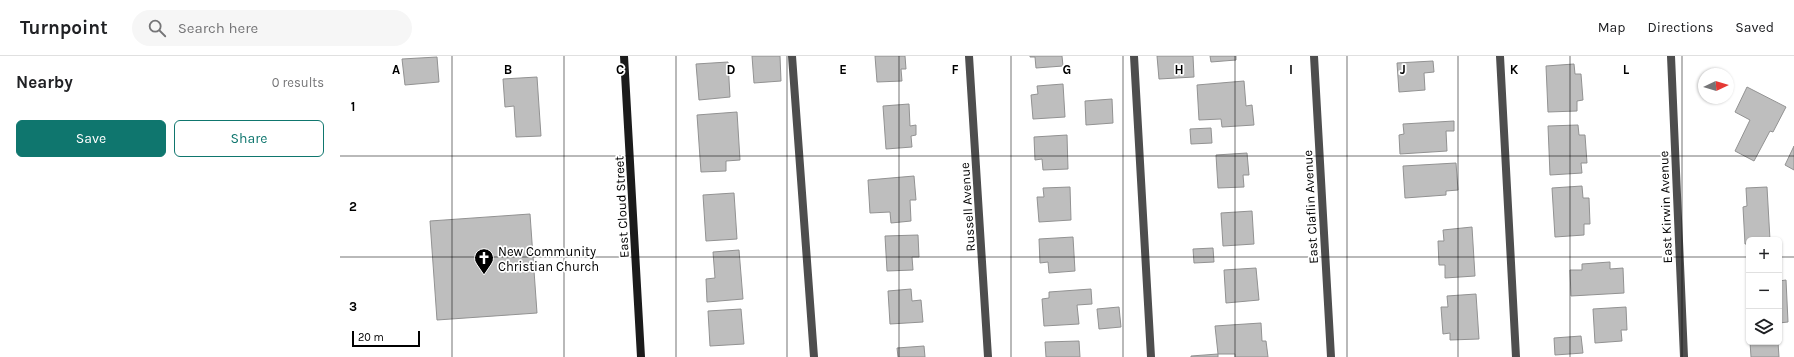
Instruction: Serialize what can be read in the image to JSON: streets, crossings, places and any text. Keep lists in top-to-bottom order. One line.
{"streets":{"main road":["East Cloud Street"],"street":["Russell Avenue","East Claflin Avenue","East Kirwin Avenue"]},"places":{"church":["New Community Christian Church"]},"scale_bar":"20 m","north":"right","page":{"header":"Turnpoint","search":"Search here","nav":["Map","Directions","Saved"],"heading":["Nearby","0 results"],"buttons":["Save","Share"],"map_buttons":["+","−"],"scale":"20 m"},"grid":{"columns":["A","B","C","D","E","F","G","H","I","J","K","L"],"rows":["1","2","3"]}}
